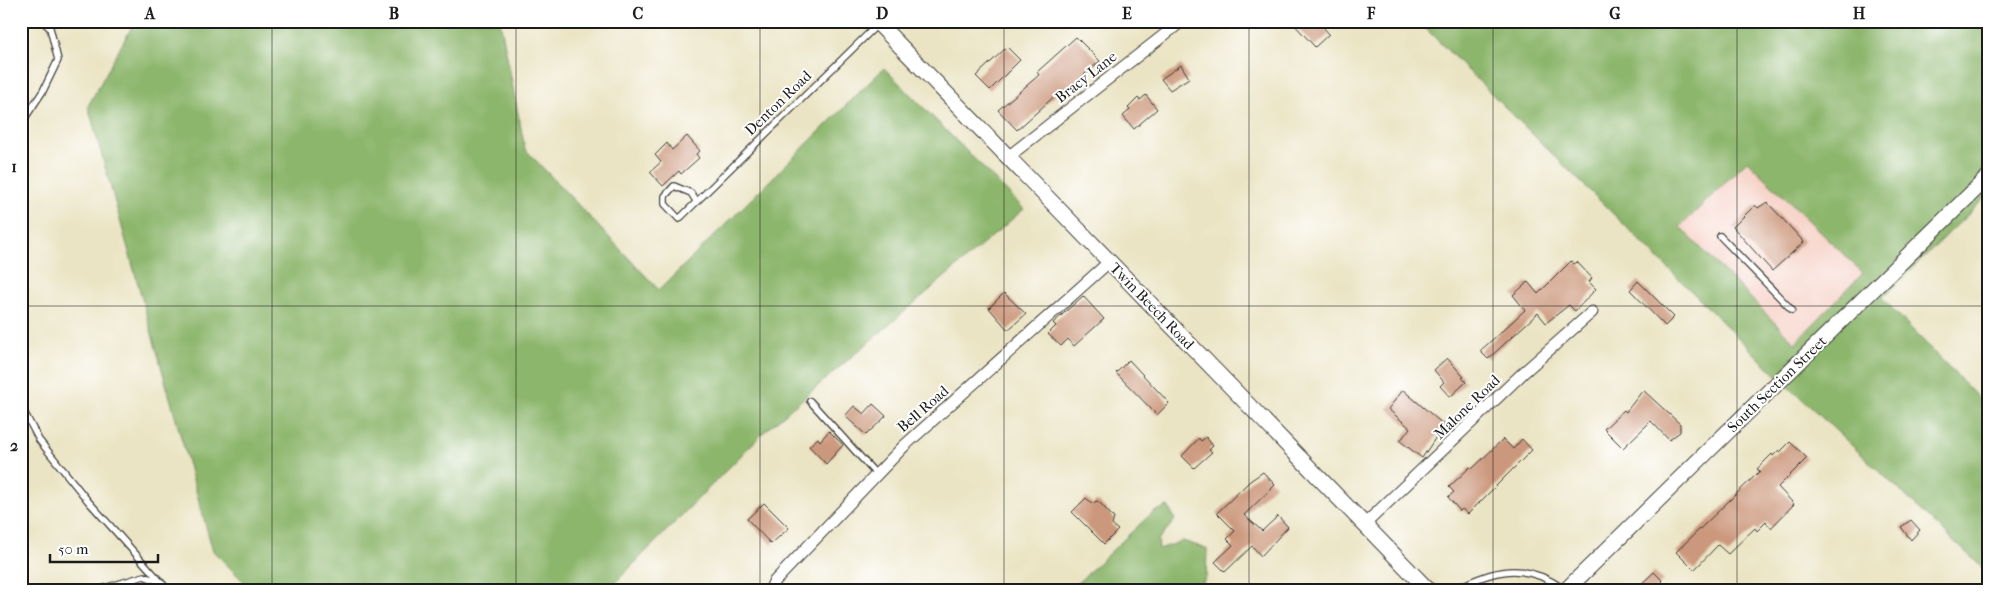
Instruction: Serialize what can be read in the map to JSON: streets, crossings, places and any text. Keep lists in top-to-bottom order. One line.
{"streets":{"street":["Bracy Lane","Twin Beech Road","South Section Street","Malone Road","Bell Road"],"lane":["Denton Road"]},"crossings":[["Bracy Lane","Twin Beech Road"],["Denton Road","Twin Beech Road"],["Twin Beech Road","Malone Road"],["Twin Beech Road","Bell Road"]],"scale_bar":"50 m","grid":{"columns":["A","B","C","D","E","F","G","H"],"rows":["1","2"]}}
